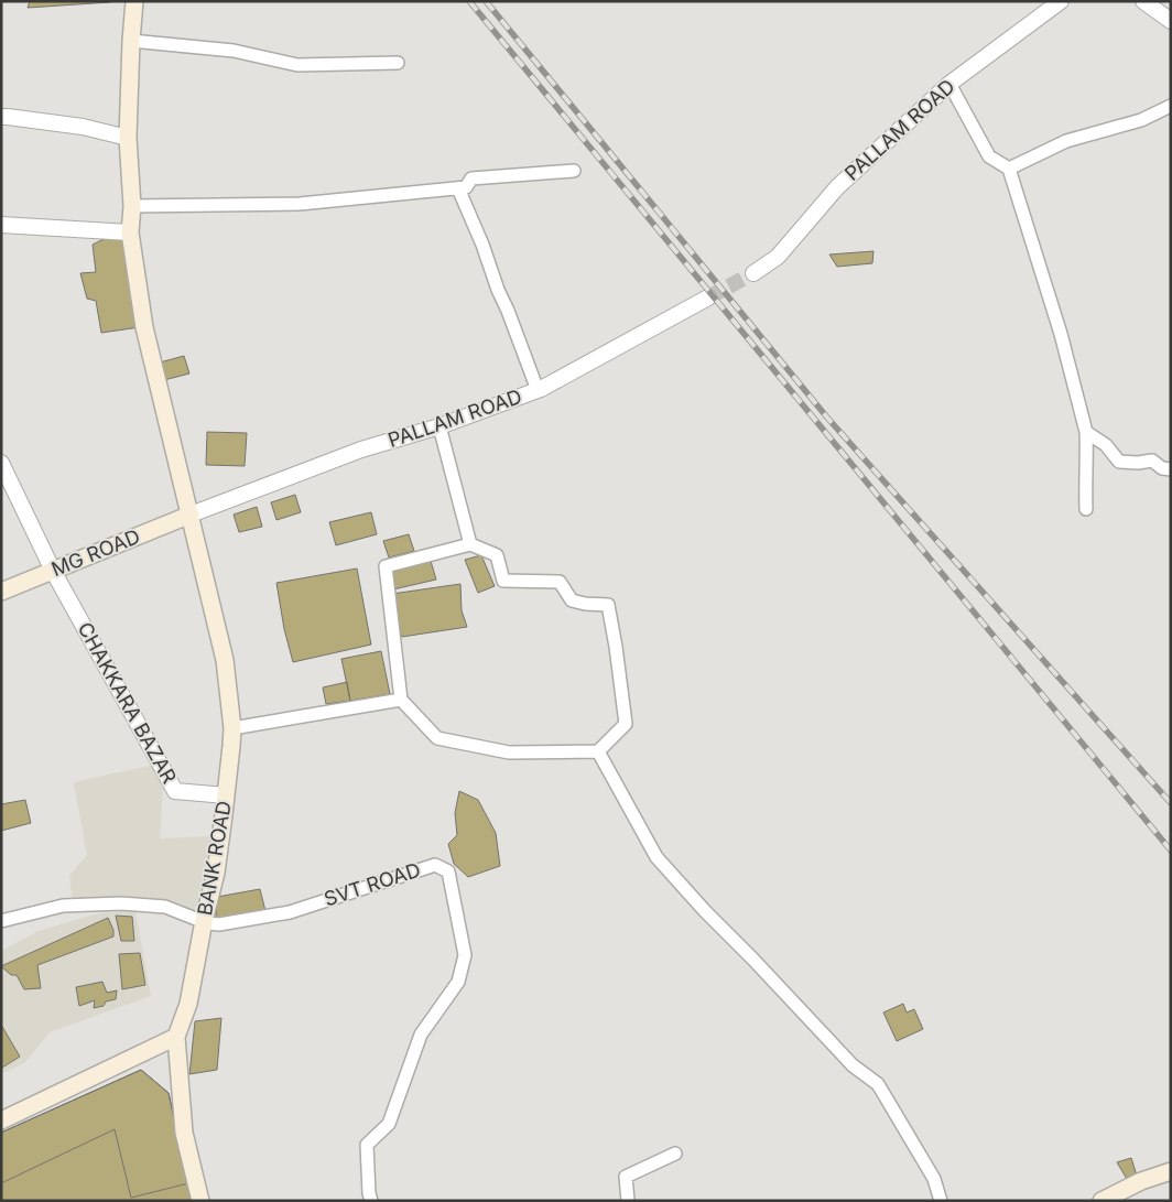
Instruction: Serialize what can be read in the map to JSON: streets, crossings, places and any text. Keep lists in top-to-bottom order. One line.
{"streets":{"main road":["MG ROAD","BANK ROAD"],"street":["PALLAM ROAD","CHAKKARA BAZAR","SVT ROAD"]},"crossings":[["PALLAM ROAD","MG ROAD"],["PALLAM ROAD","BANK ROAD"],["MG ROAD","CHAKKARA BAZAR"],["MG ROAD","BANK ROAD"],["CHAKKARA BAZAR","BANK ROAD"],["BANK ROAD","SVT ROAD"]]}
